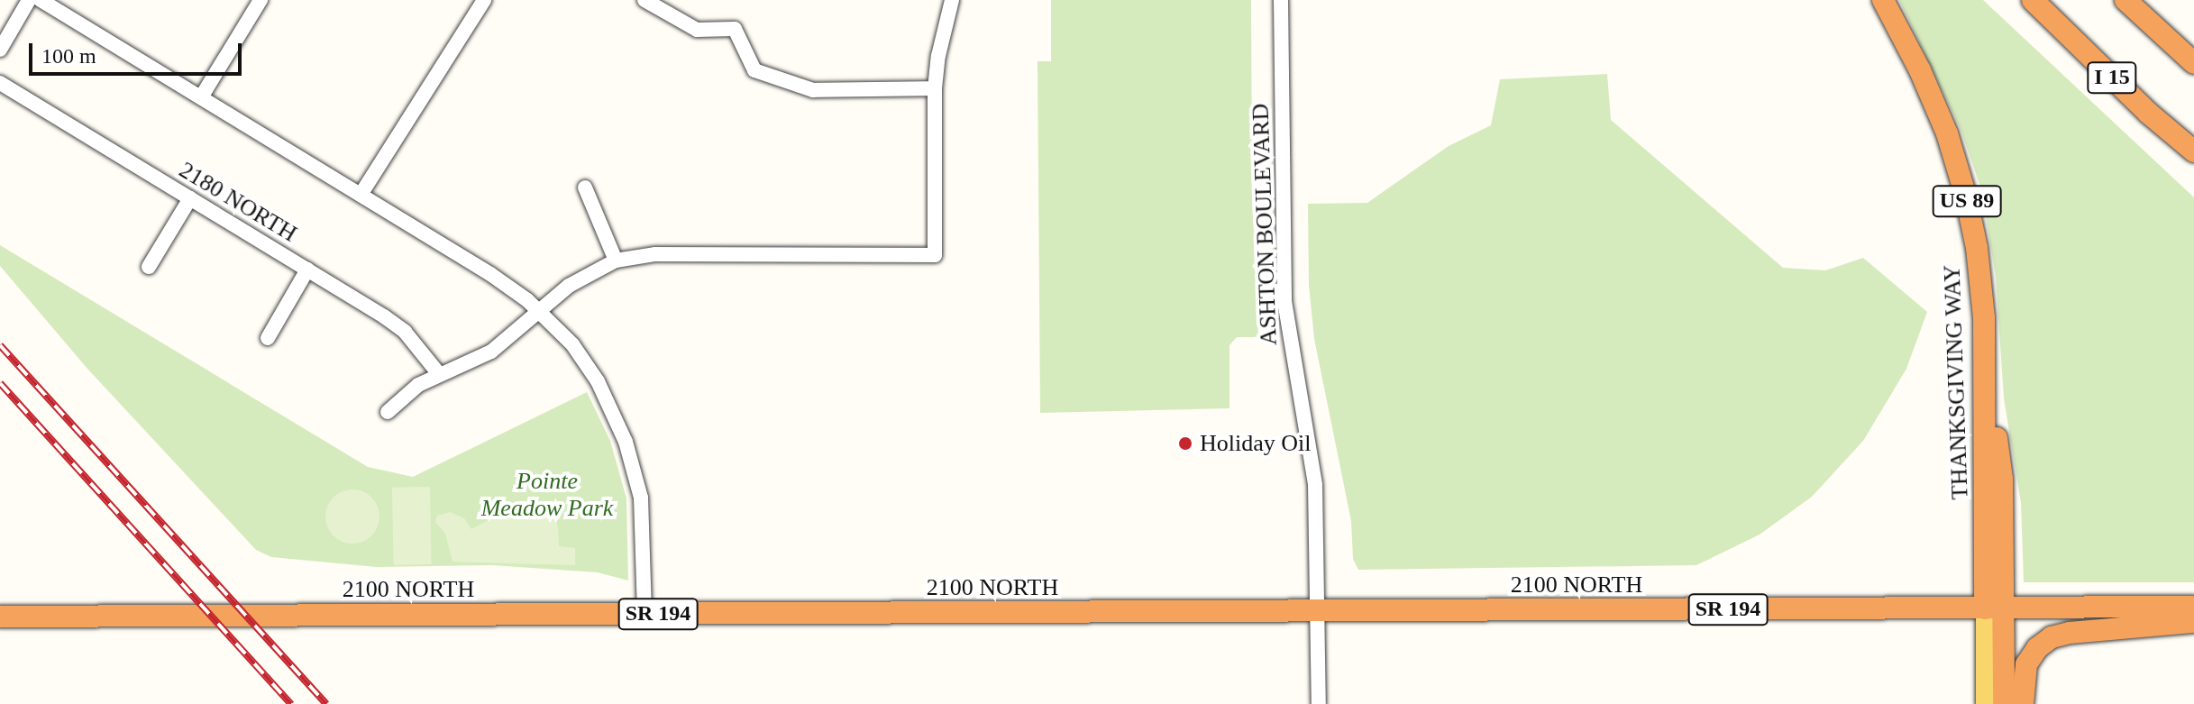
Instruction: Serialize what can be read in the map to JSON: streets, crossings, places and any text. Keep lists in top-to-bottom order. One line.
{"streets":{"highway":["I 15","US 89","THANKSGIVING WAY","2100 NORTH","SR 194"],"street":["2180 NORTH","ASHTON BOULEVARD"]},"crossings":[["ASHTON BOULEVARD","2100 NORTH"],["THANKSGIVING WAY","2100 NORTH"]],"parks":["Pointe Meadow Park"],"places":["Holiday Oil"],"scale_bar":"100 m"}
